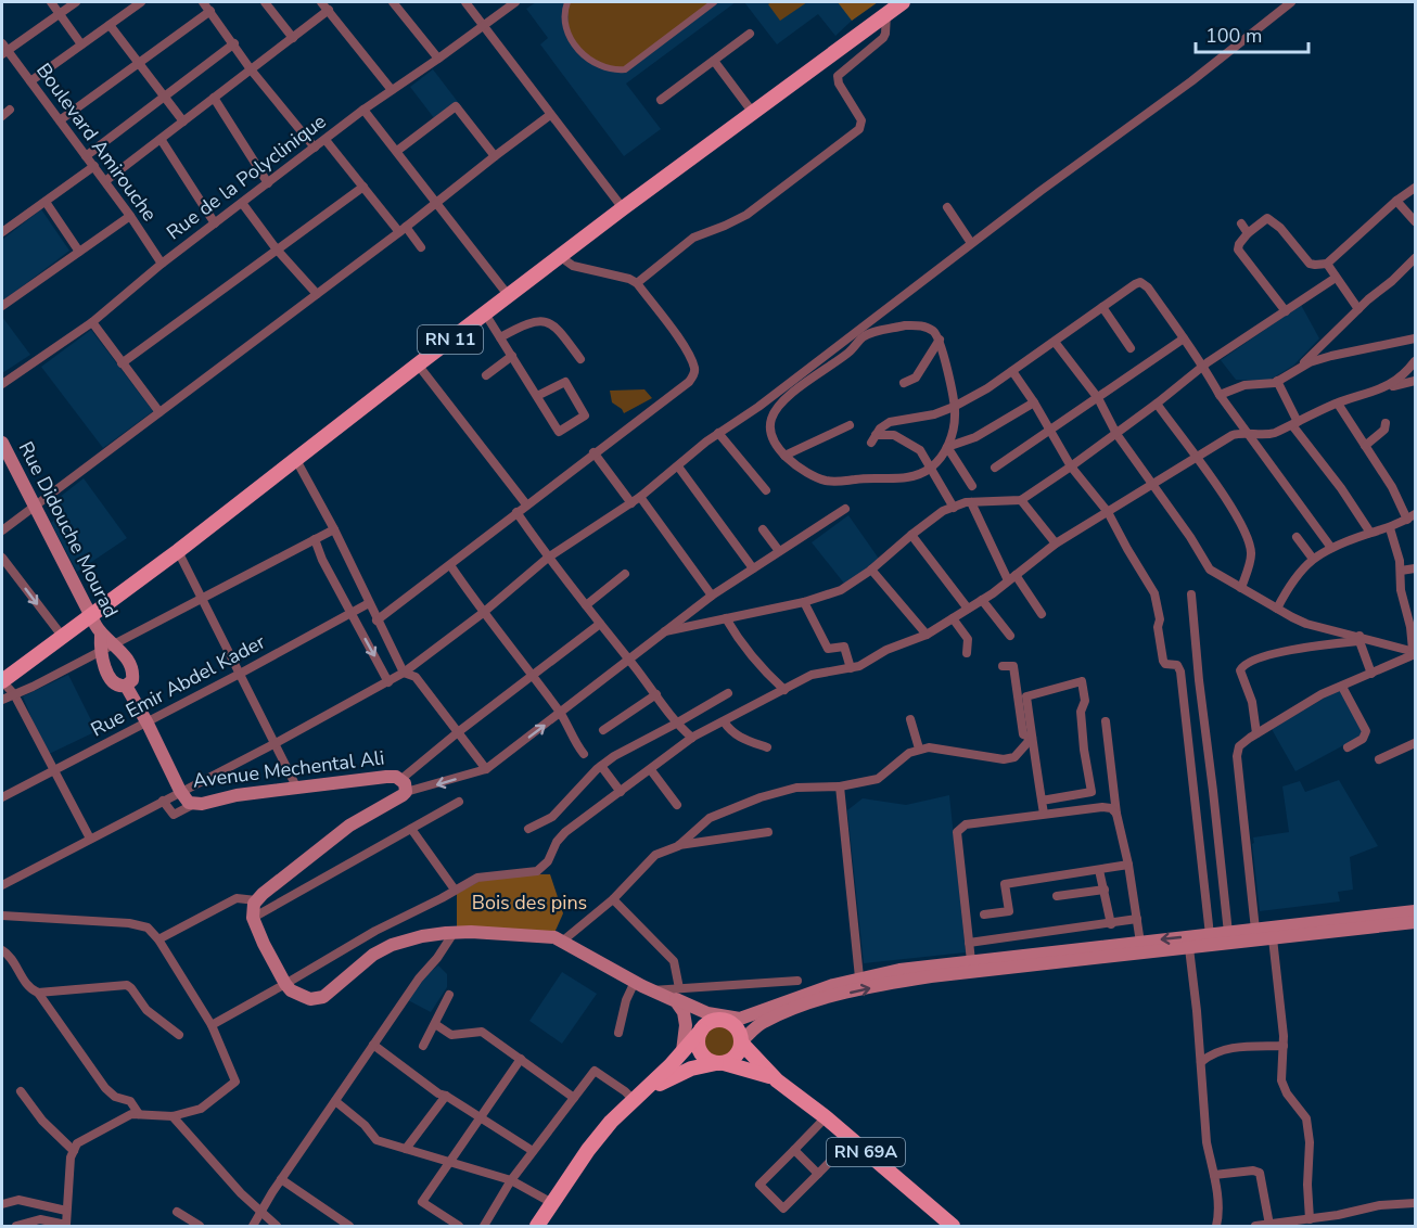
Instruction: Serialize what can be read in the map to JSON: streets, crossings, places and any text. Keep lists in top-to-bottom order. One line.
{"streets":{"main road":["RN 11","Rue Didouche Mourad","Avenue Mechental Ali","RN 69A"],"street":["Boulevard Amirouche","Rue de la Polyclinique","Rue Emir Abdel Kader"]},"crossings":[["Boulevard Amirouche","Rue de la Polyclinique"],["RN 11","Rue Didouche Mourad"],["Rue Emir Abdel Kader","Avenue Mechental Ali"]],"parks":["Bois des pins"],"scale_bar":"100 m"}
